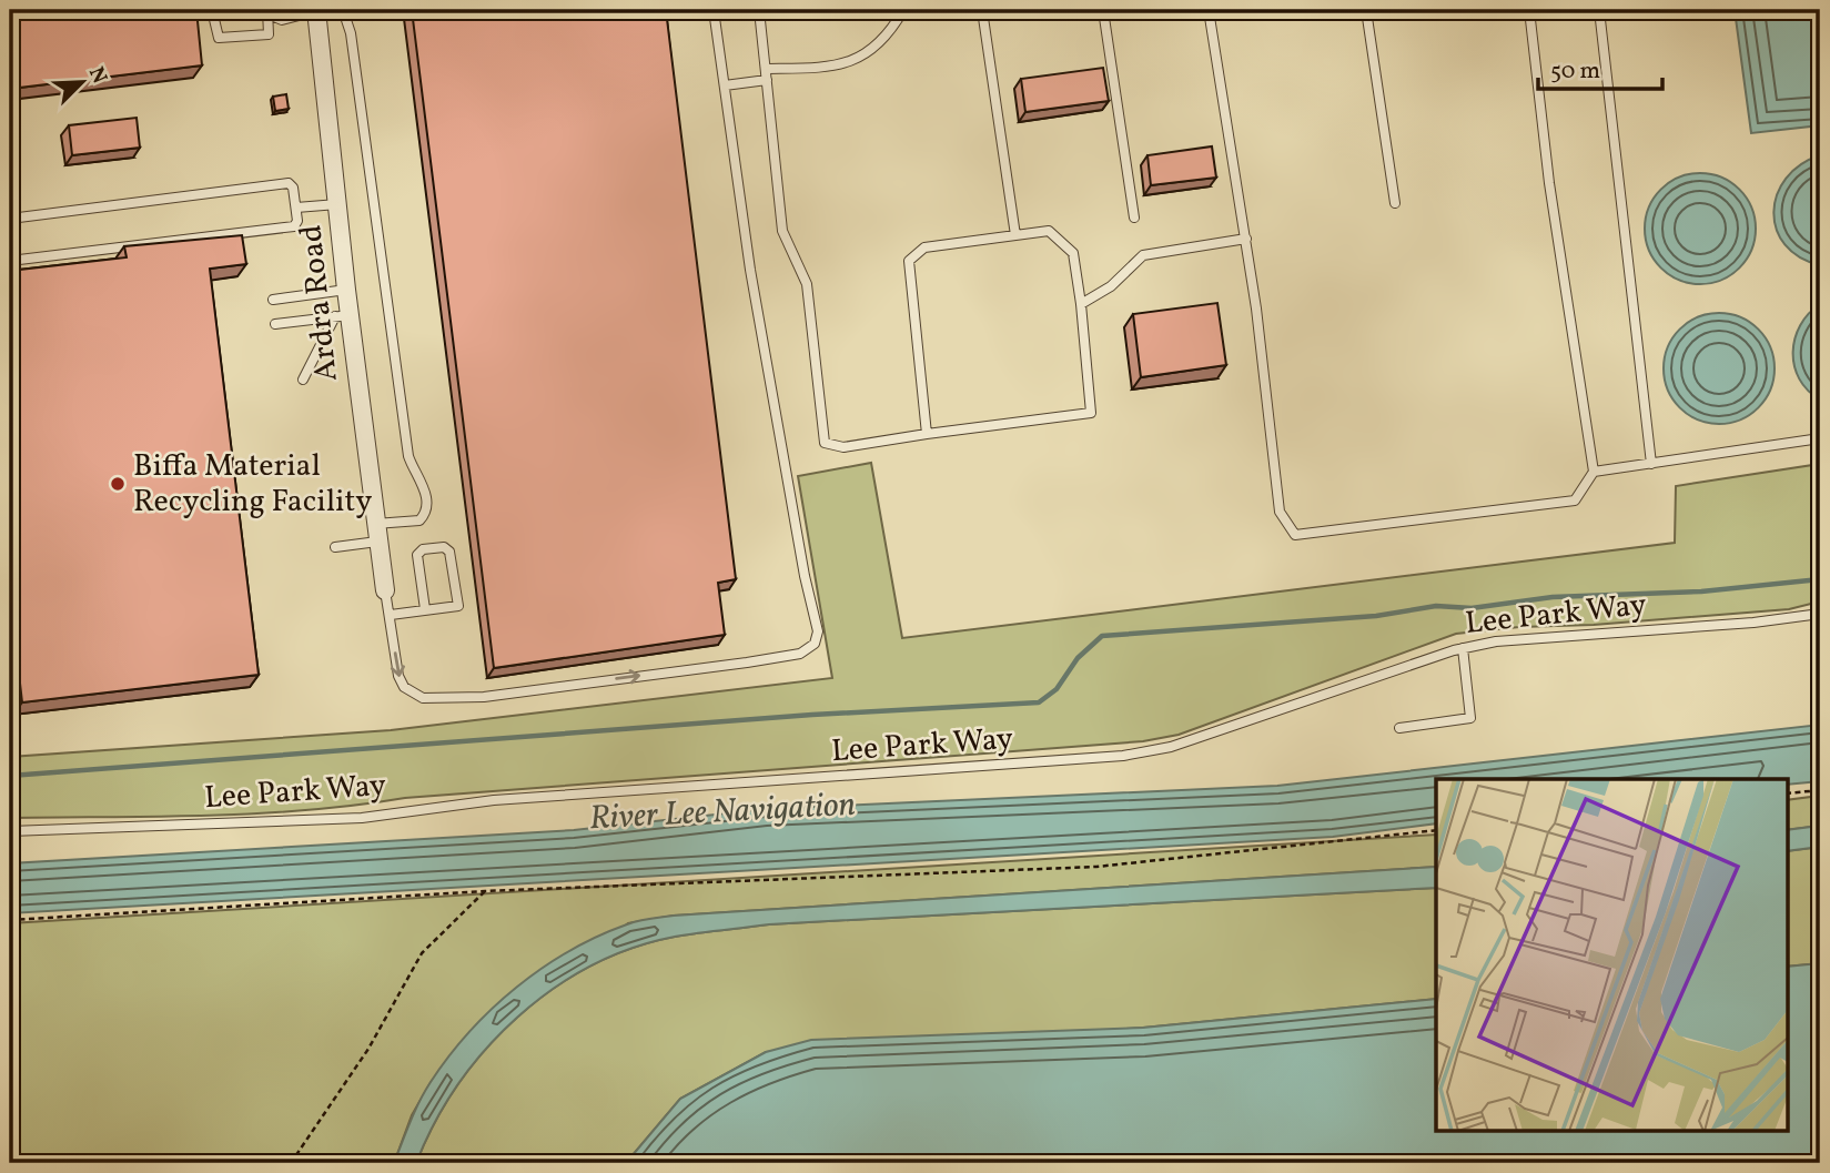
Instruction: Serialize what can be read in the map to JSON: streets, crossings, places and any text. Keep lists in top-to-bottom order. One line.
{"streets":{"street":["Ardra Road"],"lane":["Lee Park Way"]},"water":["River Lee Navigation"],"places":["Biffa Material Recycling Facility"],"scale_bar":"50 m","north":"top right"}
